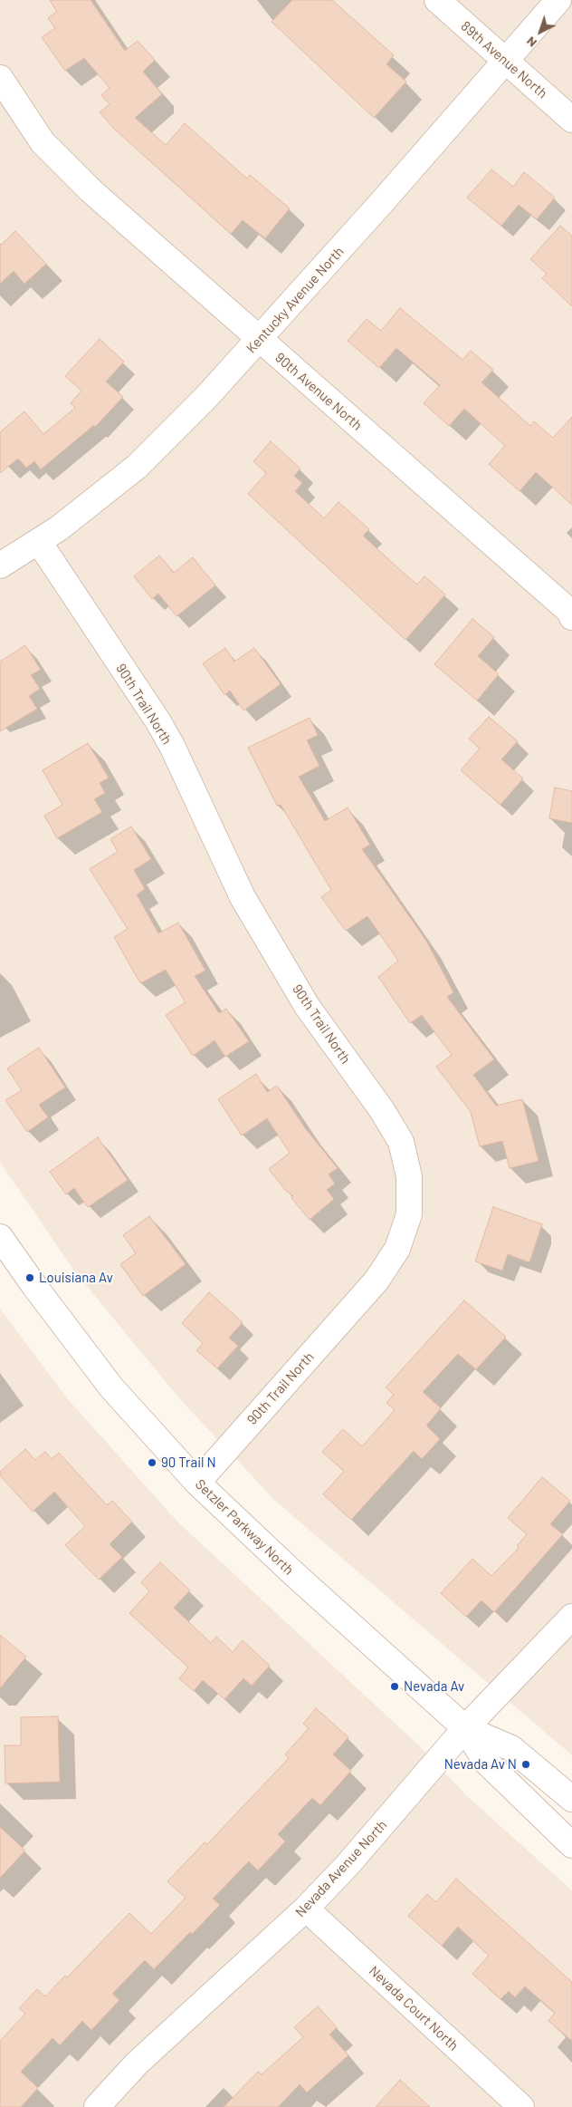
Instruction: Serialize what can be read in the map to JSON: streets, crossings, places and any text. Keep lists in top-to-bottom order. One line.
{"streets":{"street":["89th Avenue North","Kentucky Avenue North","90th Avenue North","90th Trail North","Setzler Parkway North","Nevada Avenue North","Nevada Court North"]},"crossings":[["89th Avenue North","Kentucky Avenue North"],["Kentucky Avenue North","90th Avenue North"],["Kentucky Avenue North","90th Trail North"],["90th Trail North","Setzler Parkway North"],["Setzler Parkway North","Nevada Avenue North"],["Nevada Avenue North","Nevada Court North"]],"places":["Louisiana Av","90 Trail N","Nevada Av","Nevada Av N"],"north":"bottom left"}
